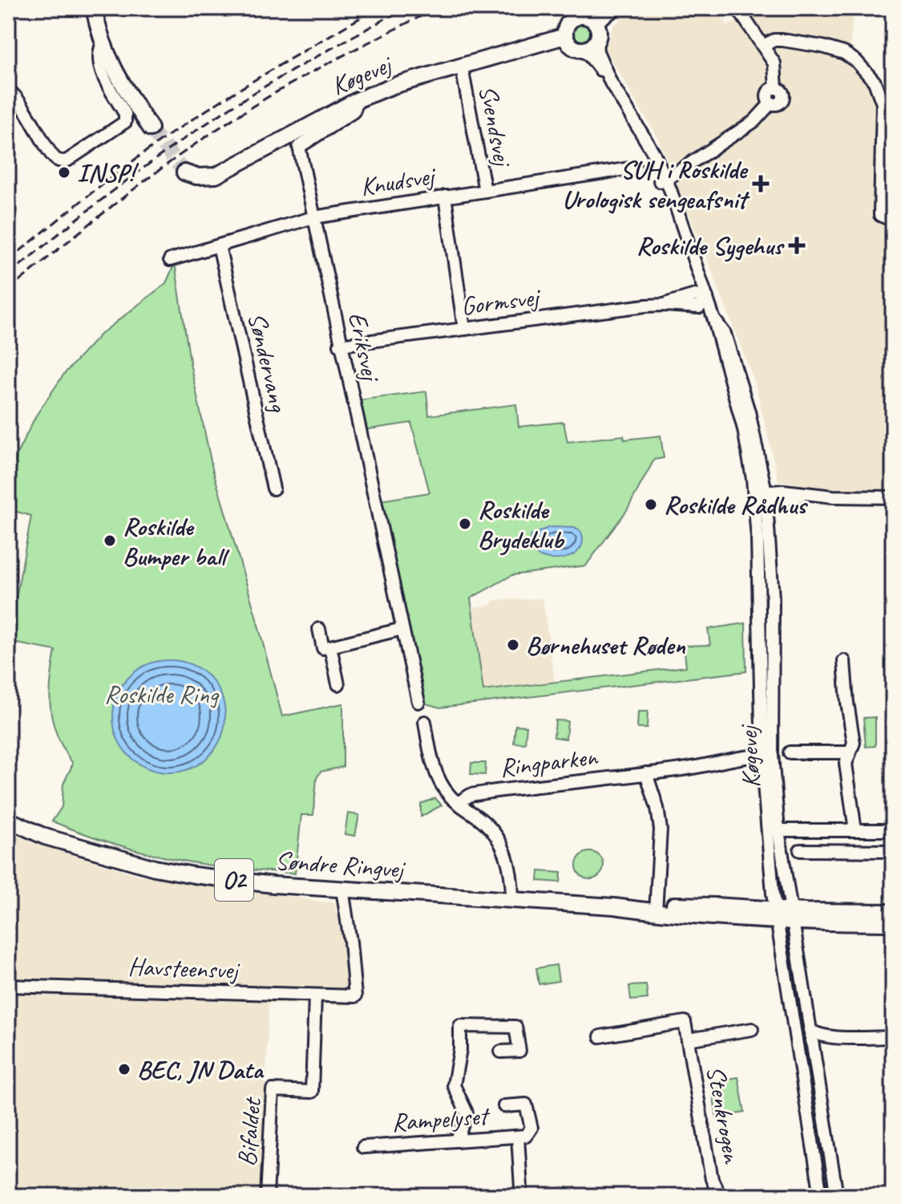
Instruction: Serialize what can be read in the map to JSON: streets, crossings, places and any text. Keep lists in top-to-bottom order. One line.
{"streets":{"main road":["Køgevej","Søndre Ringvej","O2"],"street":["Svendsvej","Knudsvej","Gormsvej","Eriksvej","Søndervang","Ringparken","Havsteensvej","Stenkrogen","Rampelyset","Bifaldet"]},"crossings":[["Køgevej","Svendsvej"],["Køgevej","Gormsvej"],["Køgevej","Eriksvej"],["Køgevej","Ringparken"],["Køgevej","Søndre Ringvej"],["Køgevej","O2"],["Svendsvej","Knudsvej"],["Knudsvej","Eriksvej"],["Knudsvej","Søndervang"],["Gormsvej","Eriksvej"],["Søndre Ringvej","O2"],["Søndre Ringvej","Havsteensvej"],["Havsteensvej","Bifaldet"]],"parks":["Roskilde Ring"],"places":{"other":["INSP!","Roskilde Rådhus","Roskilde Brydeklub","Roskilde Bumper ball","Børnehuset Røden","BEC, JN Data"],"health":["SUH i Roskilde Urologisk sengeafsnit","Roskilde Sygehus"]}}
